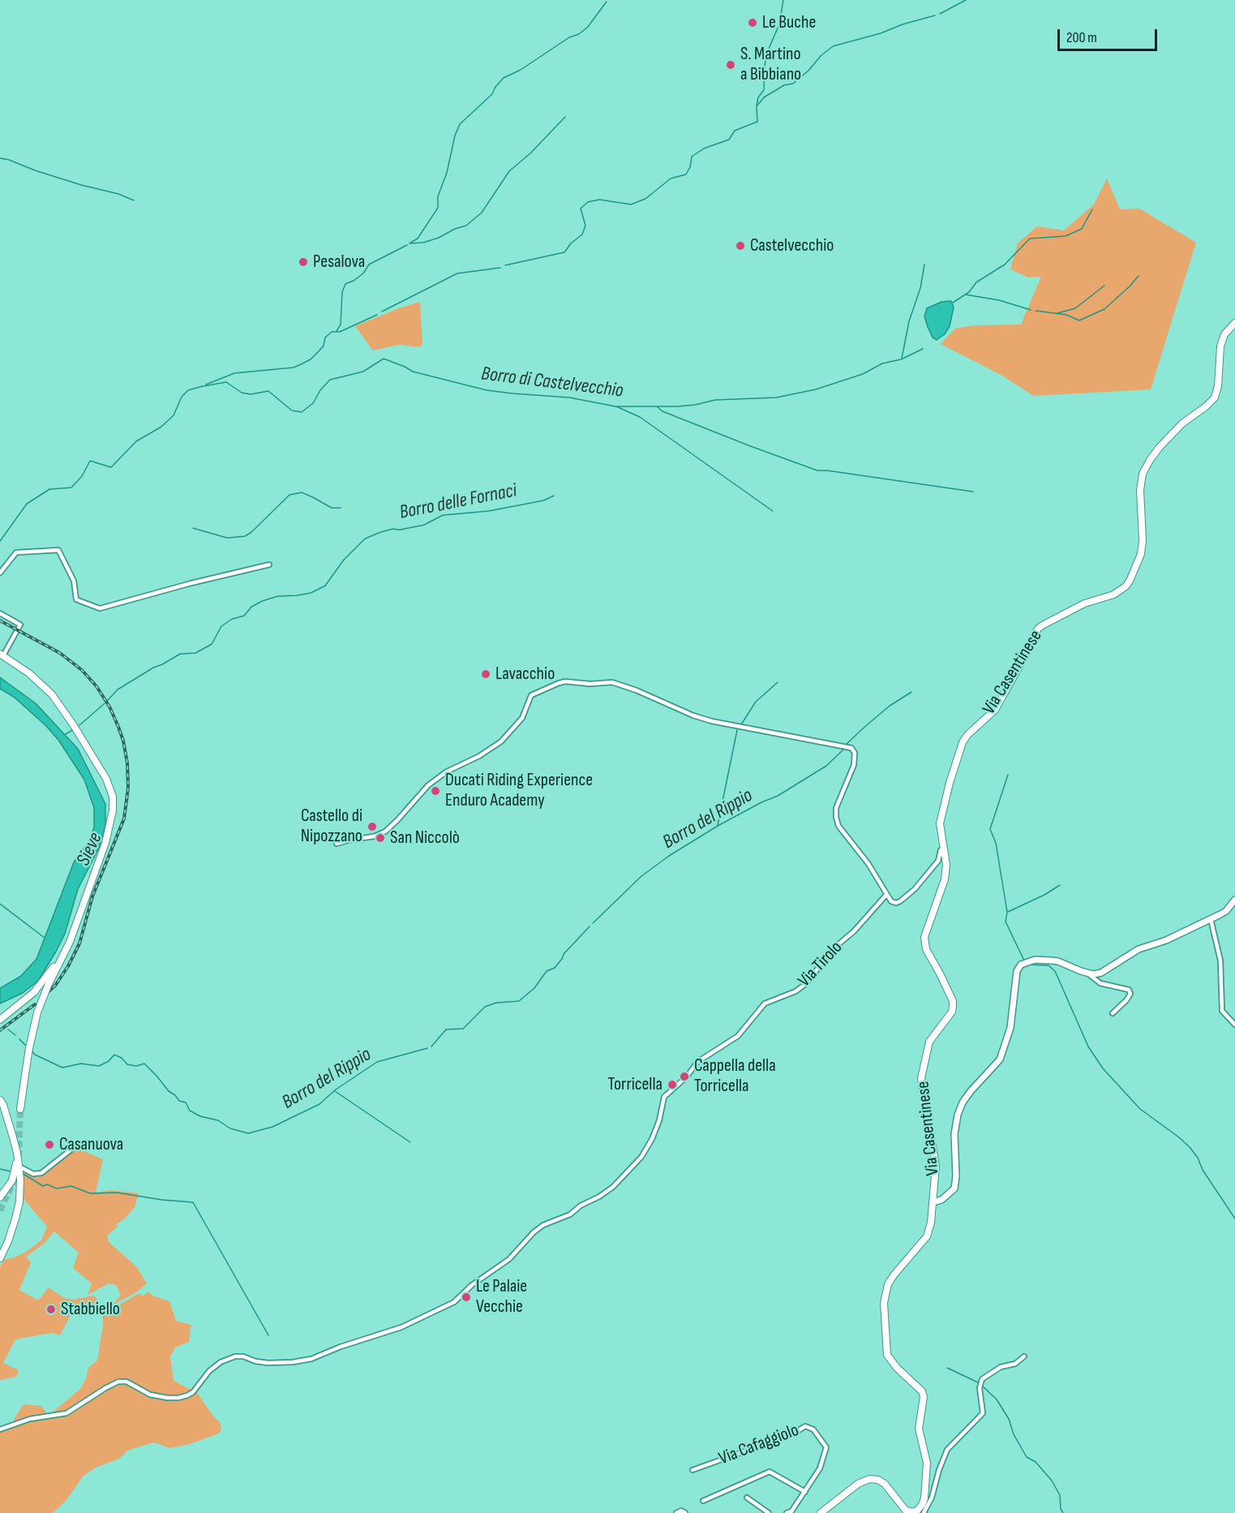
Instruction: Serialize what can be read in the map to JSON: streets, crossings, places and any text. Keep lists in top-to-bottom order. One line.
{"streets":{"main road":["Via Casentinese"],"street":["Via Tirolo","Via Cafaggiolo"]},"water":["Borro di Castelvecchio","Borro delle Fornaci","Borro del Rippio","Sieve"],"places":["Le Buche","S. Martino a Bibbiano","Castelvecchio","Pesalova","Lavacchio","Ducati Riding Experience Enduro Academy","Castello di Nipozzano","San Niccolò","Cappella della Torricella","Torricella","Casanuova","Le Palaie Vecchie","Stabbiello"],"scale_bar":"200 m"}
